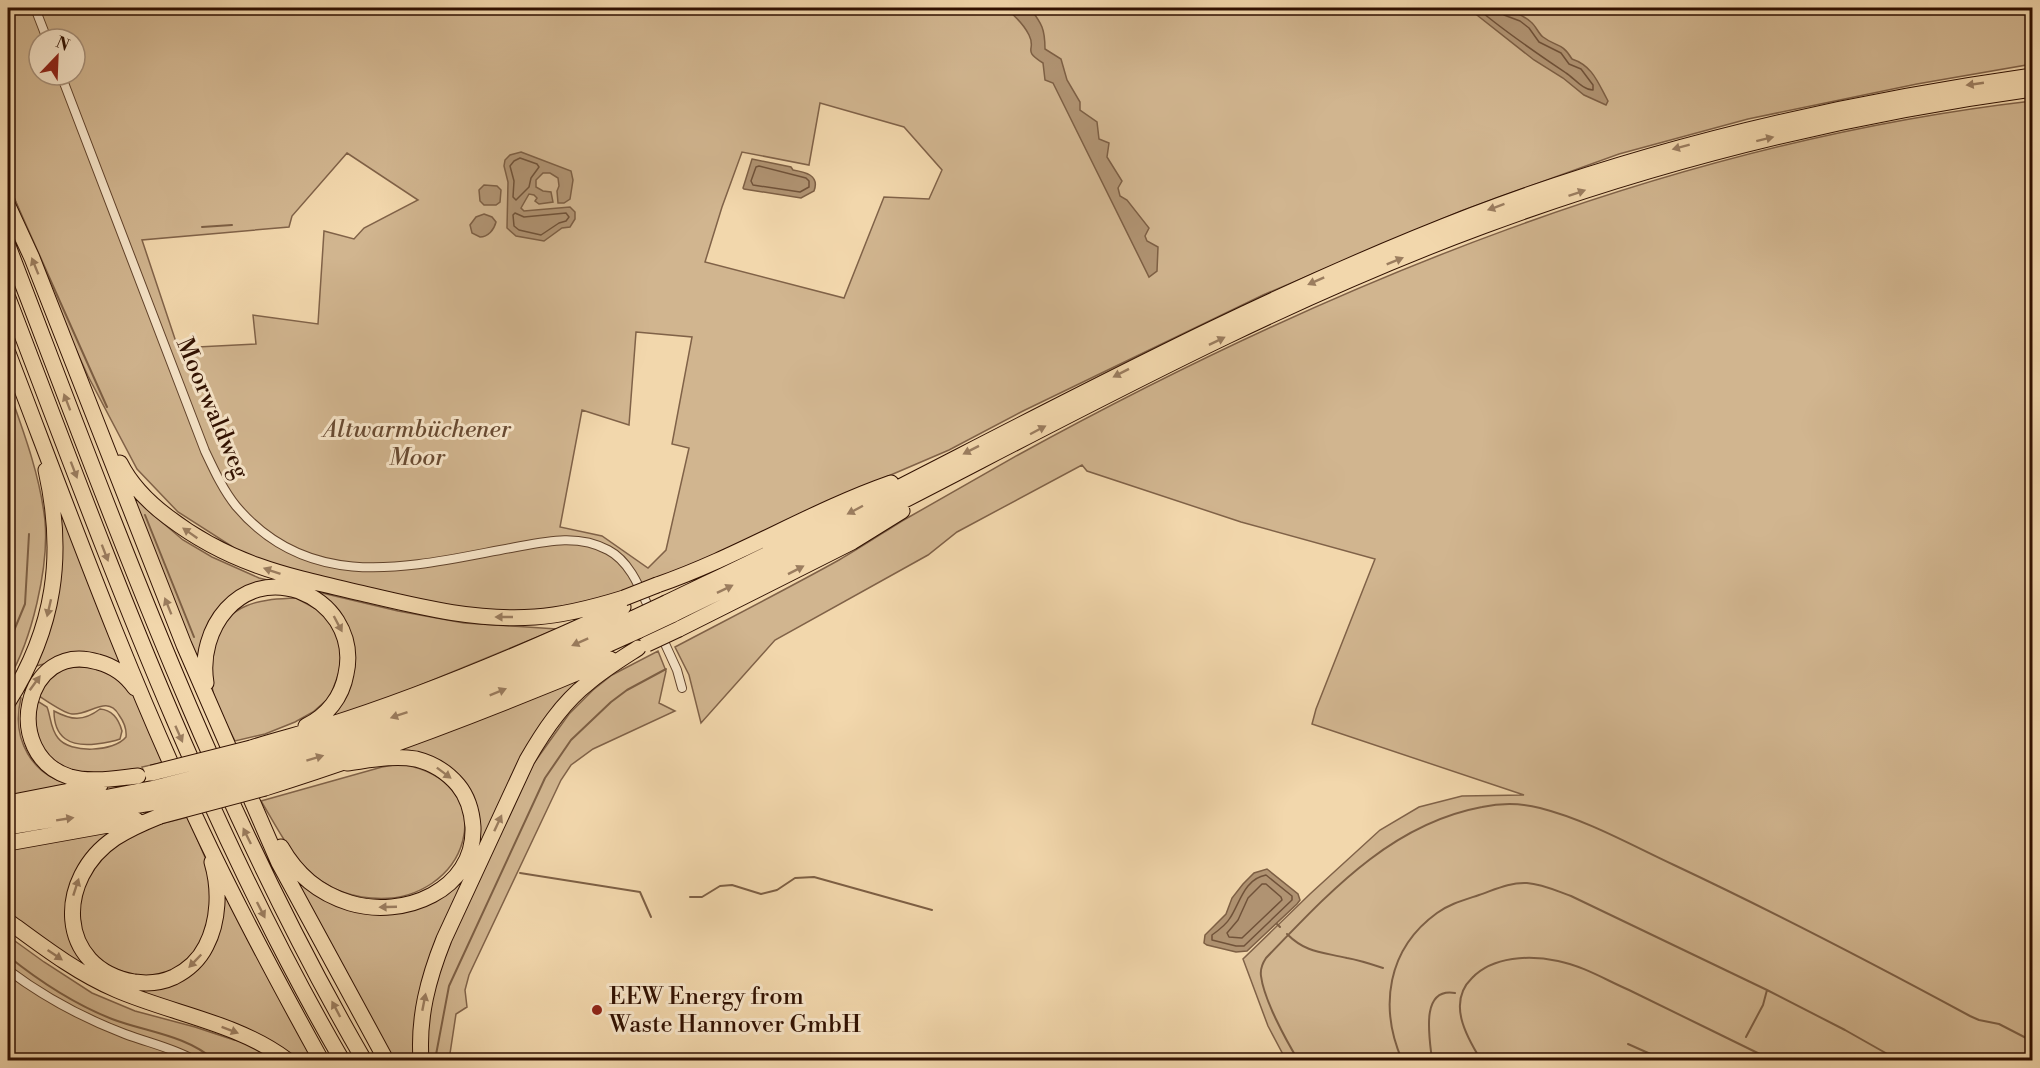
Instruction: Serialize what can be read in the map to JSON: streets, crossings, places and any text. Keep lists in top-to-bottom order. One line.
{"streets":{"street":["Moorwaldweg"]},"parks":["Altwarmbüchener Moor"],"places":["EEW Energy from Waste Hannover GmbH"],"north":"top right"}
